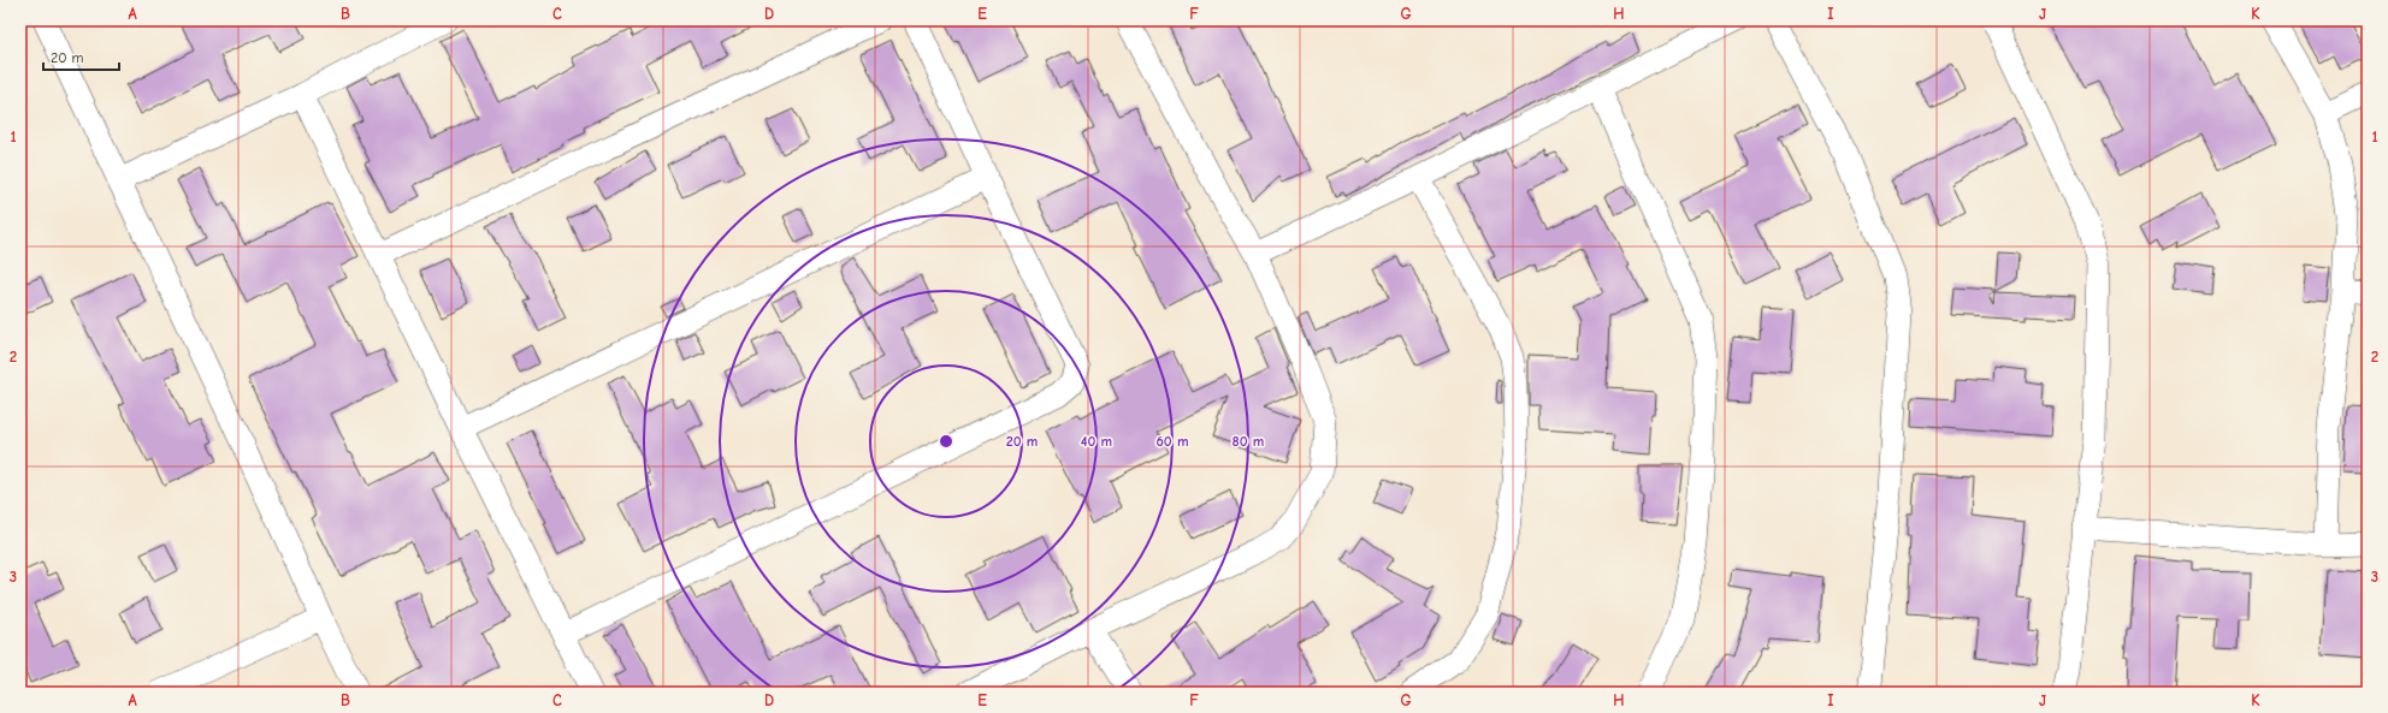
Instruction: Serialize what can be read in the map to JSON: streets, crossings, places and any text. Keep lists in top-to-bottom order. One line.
{"scale_bar":"20 m","grid":{"columns":["A","B","C","D","E","F","G","H","I","J","K"],"rows":["1","2","3"]},"rings":["20 m","40 m","60 m","80 m"]}
